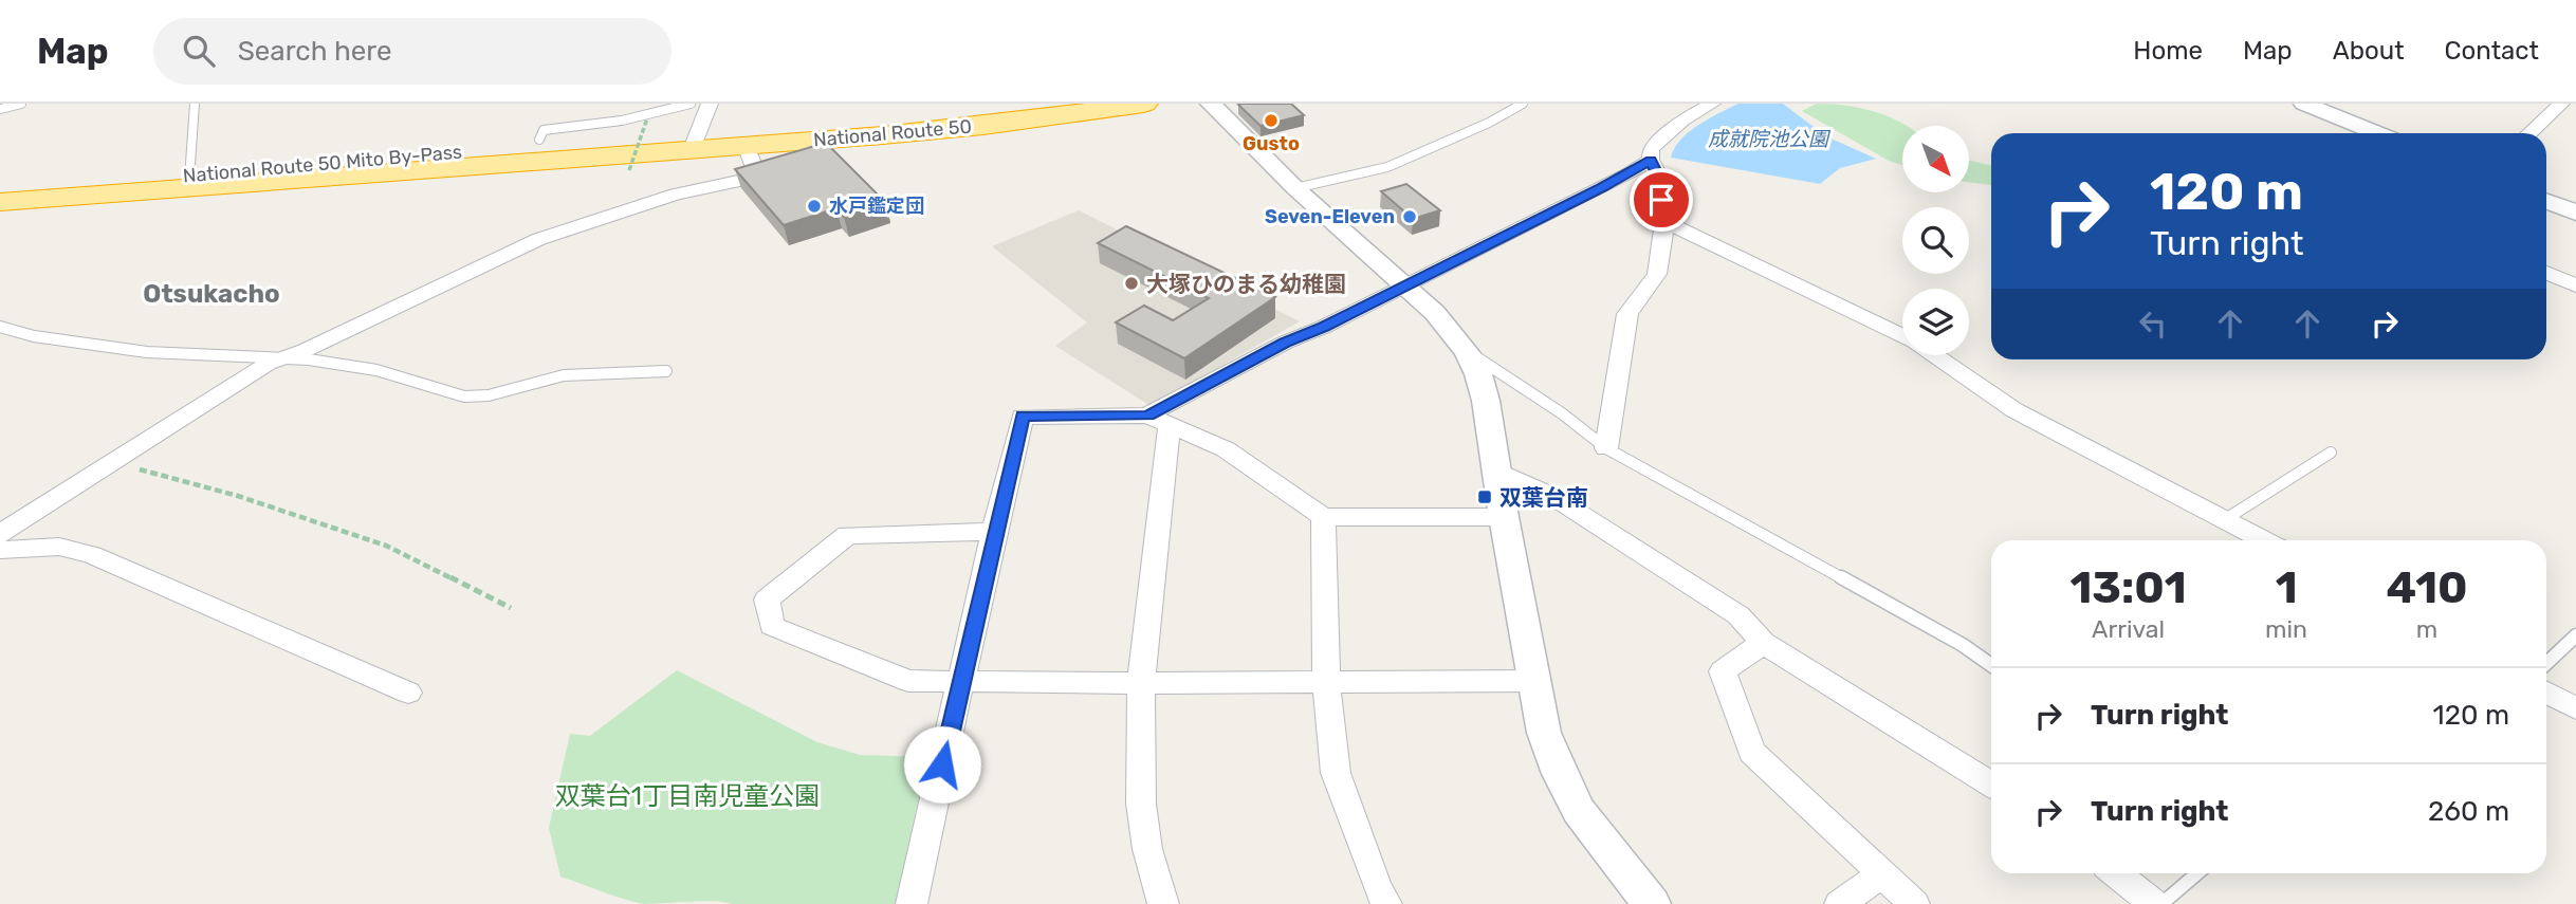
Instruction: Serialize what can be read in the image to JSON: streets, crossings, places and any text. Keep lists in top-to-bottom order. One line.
{"streets":{"highway":["National Route 50","National Route 50 Mito By-Pass"]},"crossings":[["National Route 50","National Route 50 Mito By-Pass"]],"districts":["Otsukacho"],"water":["成就院池公園"],"parks":["双葉台1丁目南児童公園"],"places":{"other":["Gusto","水戸鑑定団","Seven-Eleven","大塚ひのまる幼稚園"],"transit":["双葉台南"]},"north":"bottom right","page":{"header":"Map","search":"Search here","nav":["Home","Map","About","Contact"],"turn":["120 m","Turn right"],"eta":["13:01","Arrival","1","min","410","m"],"list":[{"name":"Turn right","value":"120 m"},{"name":"Turn right","value":"260 m"}]}}
